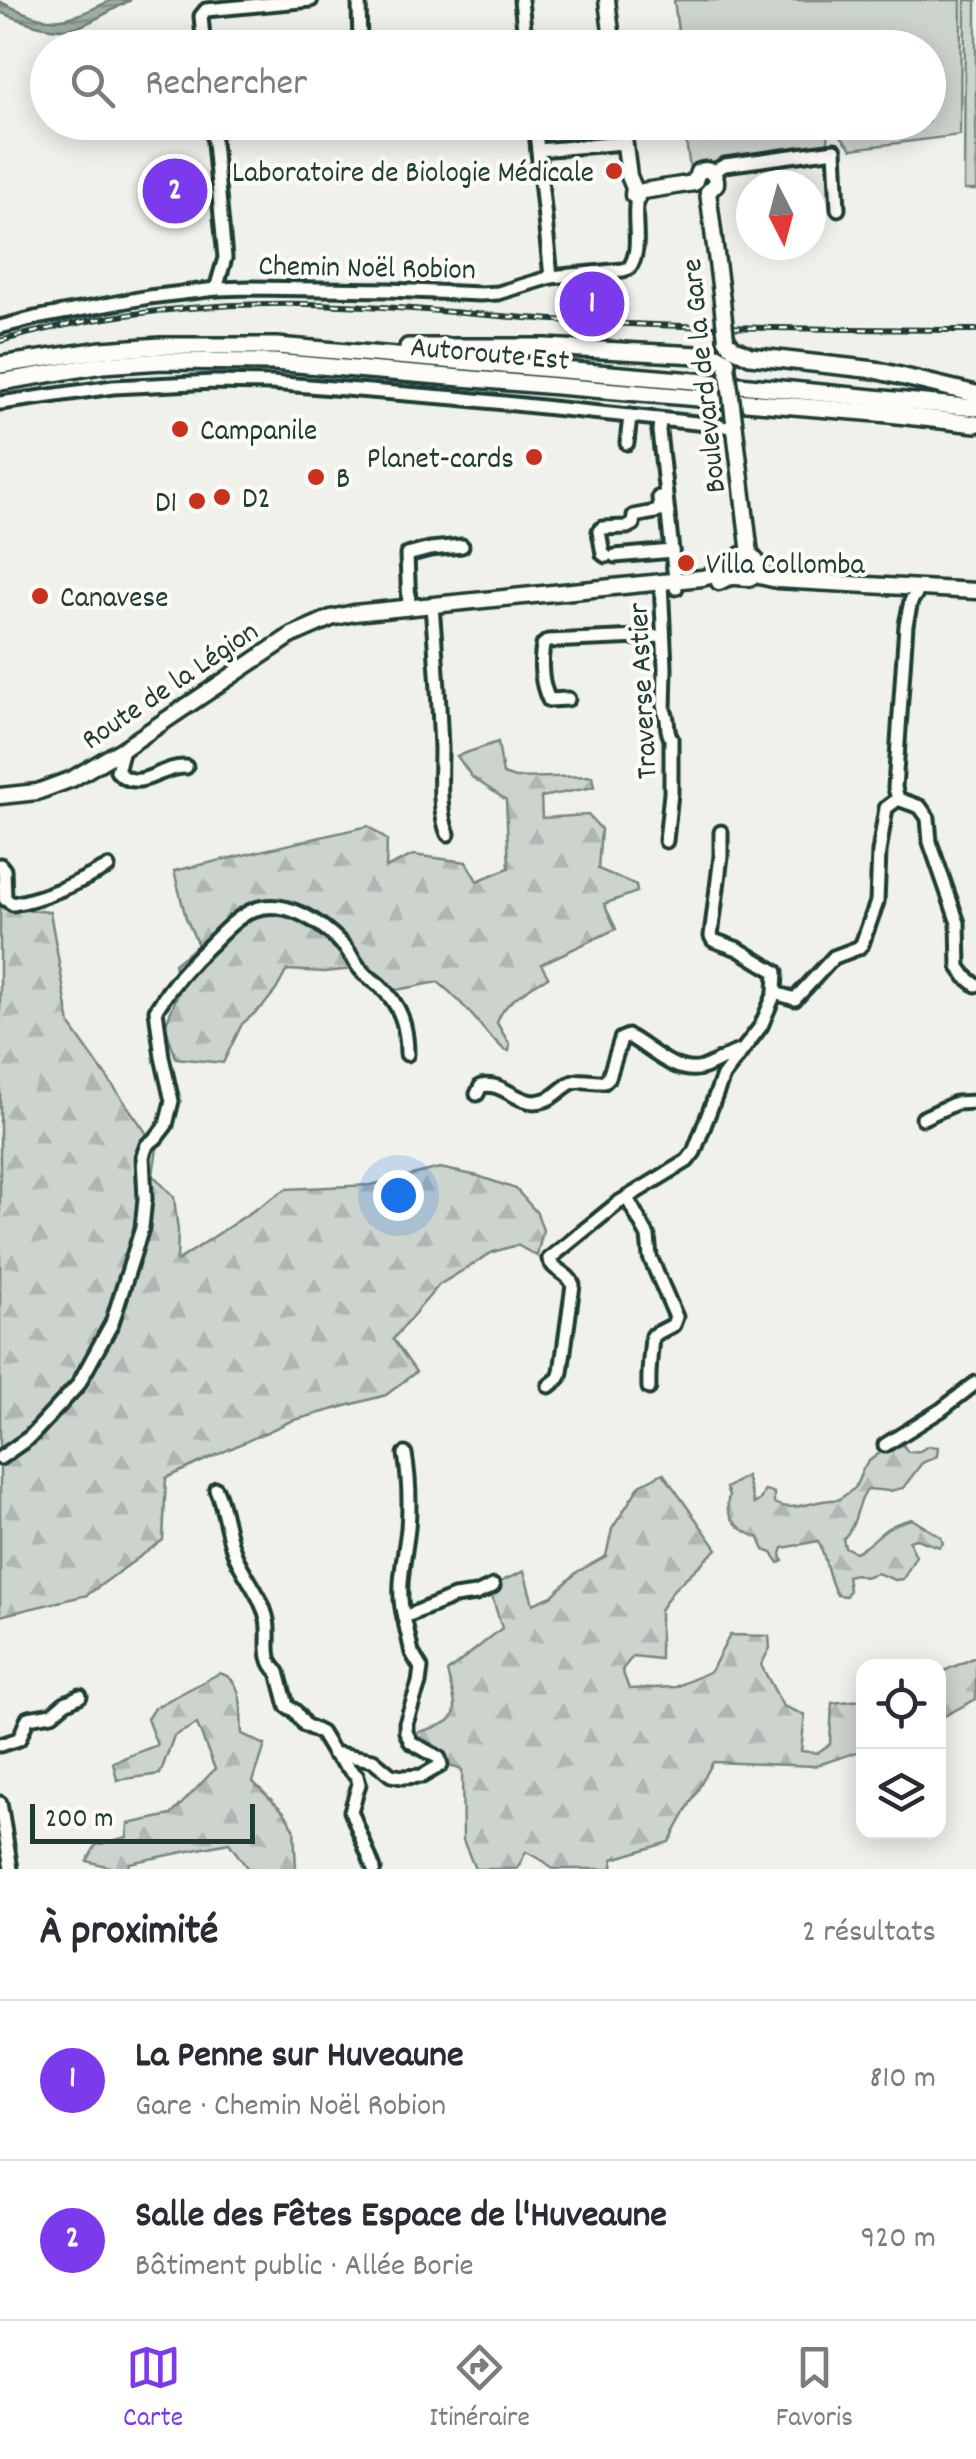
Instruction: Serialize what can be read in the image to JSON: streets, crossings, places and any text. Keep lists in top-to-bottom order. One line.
{"streets":{"highway":["Autoroute Est"],"main road":["Boulevard de la Gare","Route de la Légion"],"street":["Chemin Noël Robion","Traverse Astier"]},"crossings":[["Route de la Légion","Traverse Astier"]],"places":["Laboratoire de Biologie Médicale","Campanile","Planet-cards","B","D2","D1","Villa Collomba","Canavese"],"scale_bar":"200 m","north":"bottom","page":{"search":"Rechercher","pins":["2","1"],"scale":"200 m","heading":["À proximité","2 résultats"],"list":[{"mark":"1","name":"La Penne sur Huveaune","note":"Gare · Chemin Noël Robion","value":"810 m"},{"mark":"2","name":"Salle des Fêtes Espace de l'Huveaune","note":"Bâtiment public · Allée Borie","value":"920 m"}],"nav":["Carte","Itinéraire","Favoris"]}}
